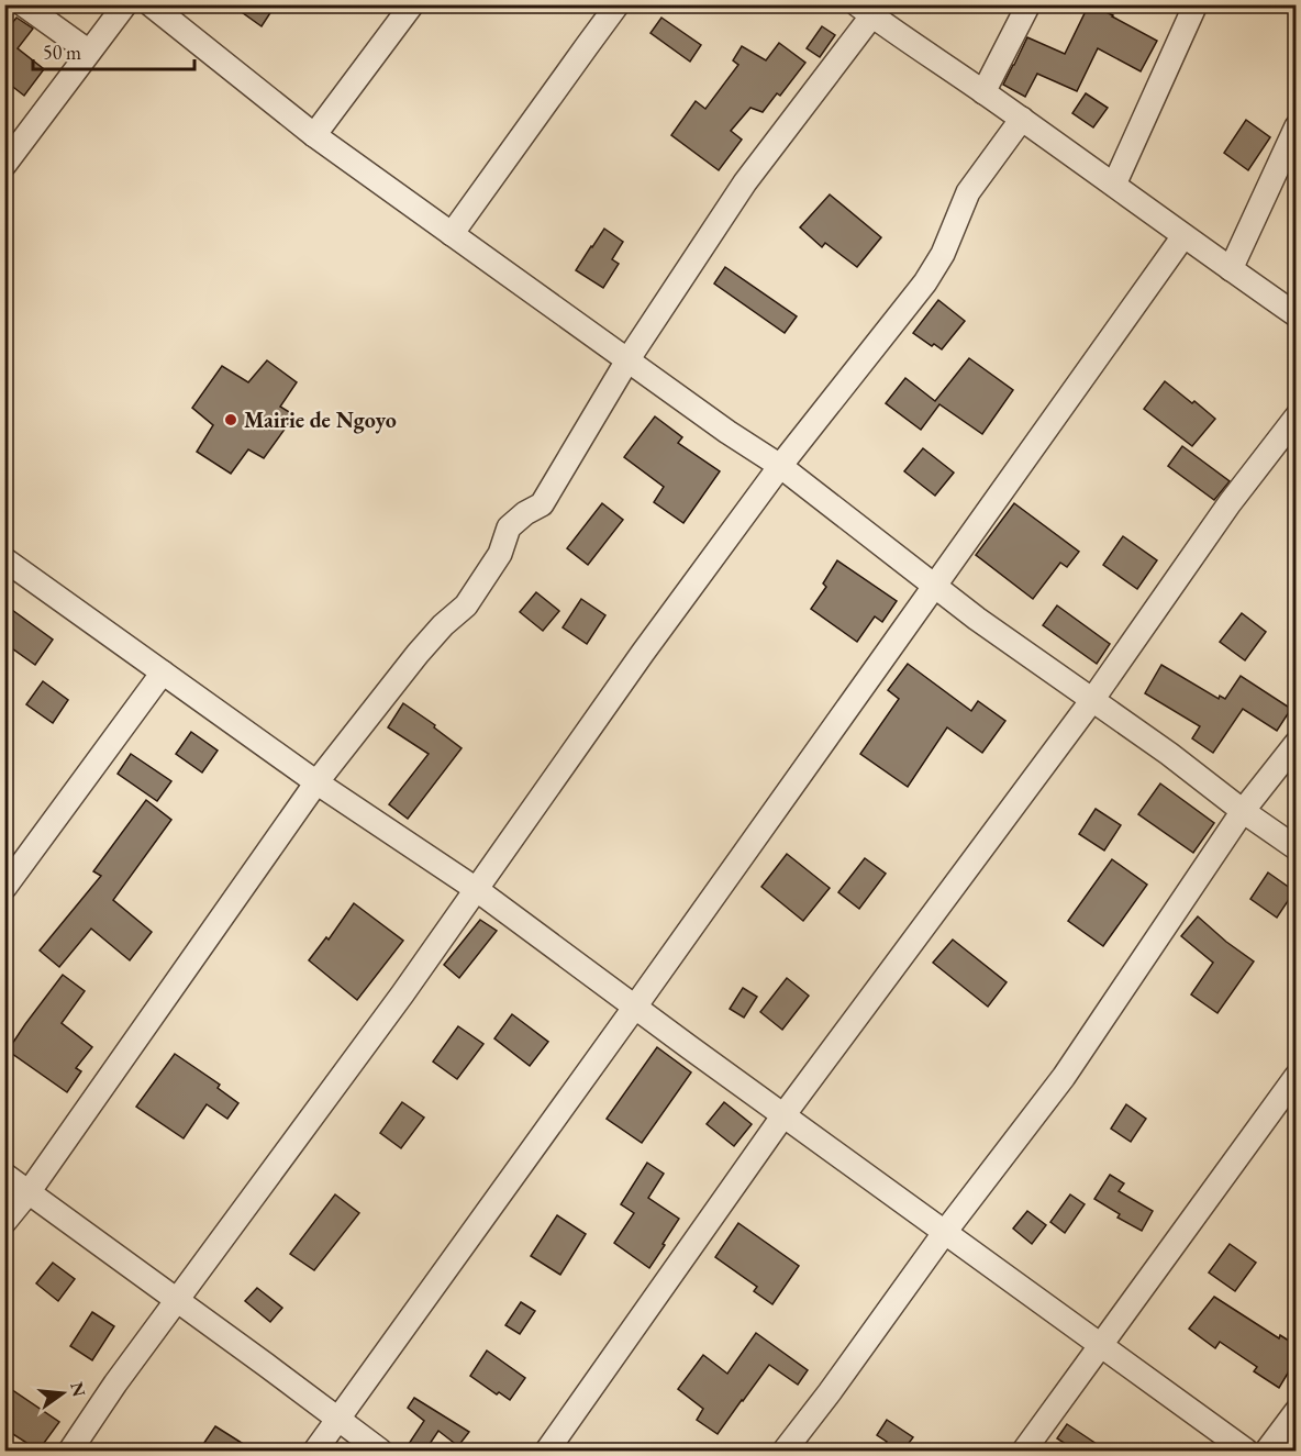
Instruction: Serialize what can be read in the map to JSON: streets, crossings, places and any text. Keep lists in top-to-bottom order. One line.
{"places":["Mairie de Ngoyo"],"scale_bar":"50 m","north":"right"}
